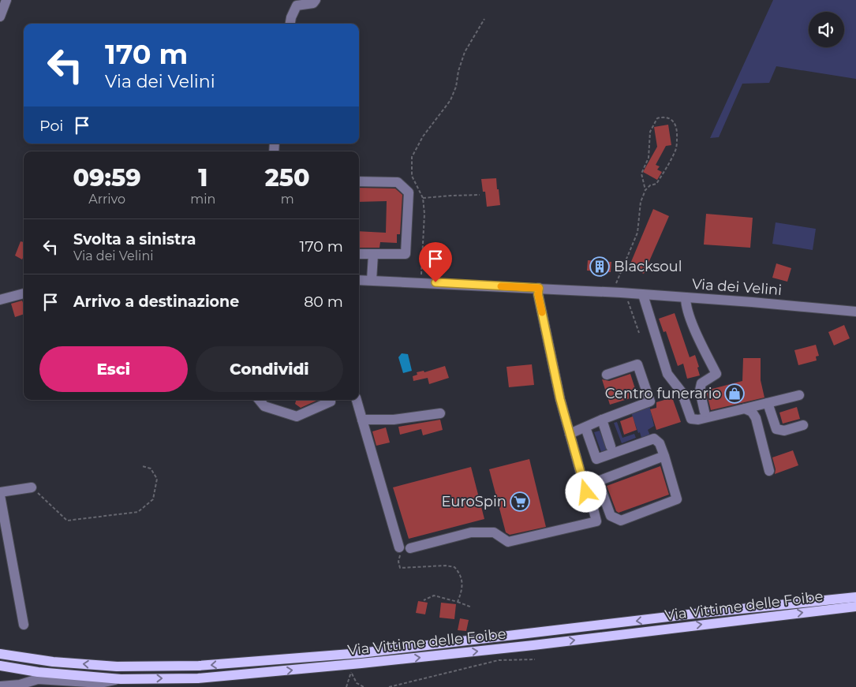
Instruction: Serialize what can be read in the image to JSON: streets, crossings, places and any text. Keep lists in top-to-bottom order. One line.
{"streets":{"main road":["Via Vittime delle Foibe"],"street":["Via dei Velini"]},"places":{"building":["Blacksoul"],"shop":["Centro funerario"],"supermarket":["EuroSpin"]},"page":{"turn":["170 m","Via dei Velini"],"then":"Poi","eta":["09:59","Arrivo","1","min","250","m"],"list":[{"name":"Svolta a sinistra","note":"Via dei Velini","value":"170 m"},{"name":"Arrivo a destinazione","value":"80 m"}],"buttons":["Esci","Condividi"]}}
